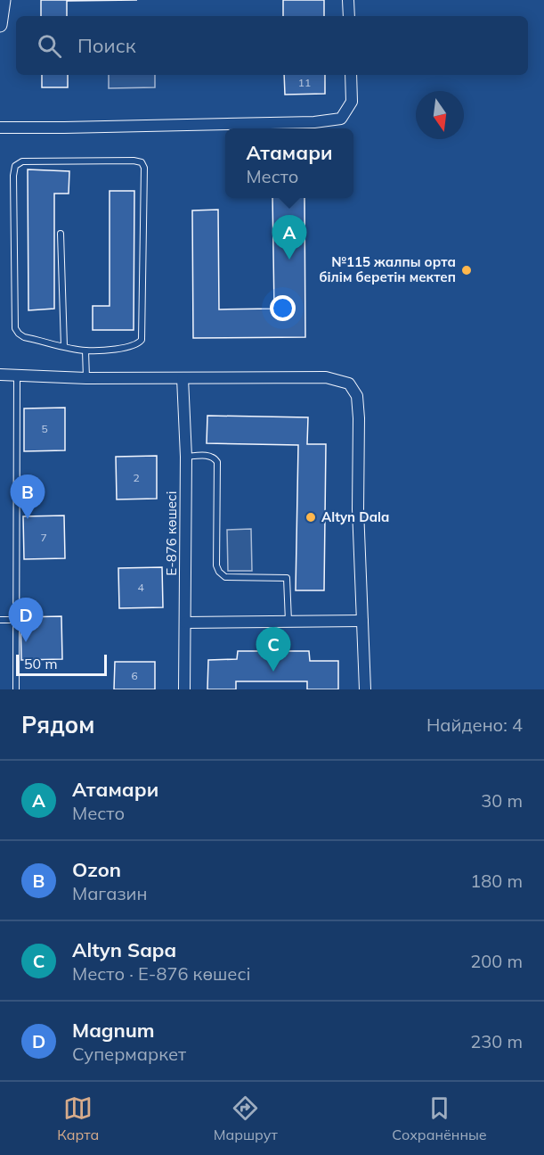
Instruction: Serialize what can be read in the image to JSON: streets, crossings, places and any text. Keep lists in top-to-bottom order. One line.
{"streets":{"street":["Е-876 көшесі"]},"places":["№115 жалпы орта білім беретін мектеп","Altyn Dala"],"house_numbers":["11","5","2","7","4","6"],"scale_bar":"50 m","north":"bottom","page":{"search":"Поиск","popup":["Атамари","Место"],"pins":["A","B","D","C"],"scale":"50 m","heading":["Рядом","Найдено: 4"],"list":[{"mark":"A","name":"Атамари","note":"Место","value":"30 m"},{"mark":"B","name":"Ozon","note":"Магазин","value":"180 m"},{"mark":"C","name":"Altyn Sapa","note":"Место · Е-876 көшесі","value":"200 m"},{"mark":"D","name":"Magnum","note":"Супермаркет","value":"230 m"}],"nav":["Карта","Маршрут","Сохранённые"]}}
